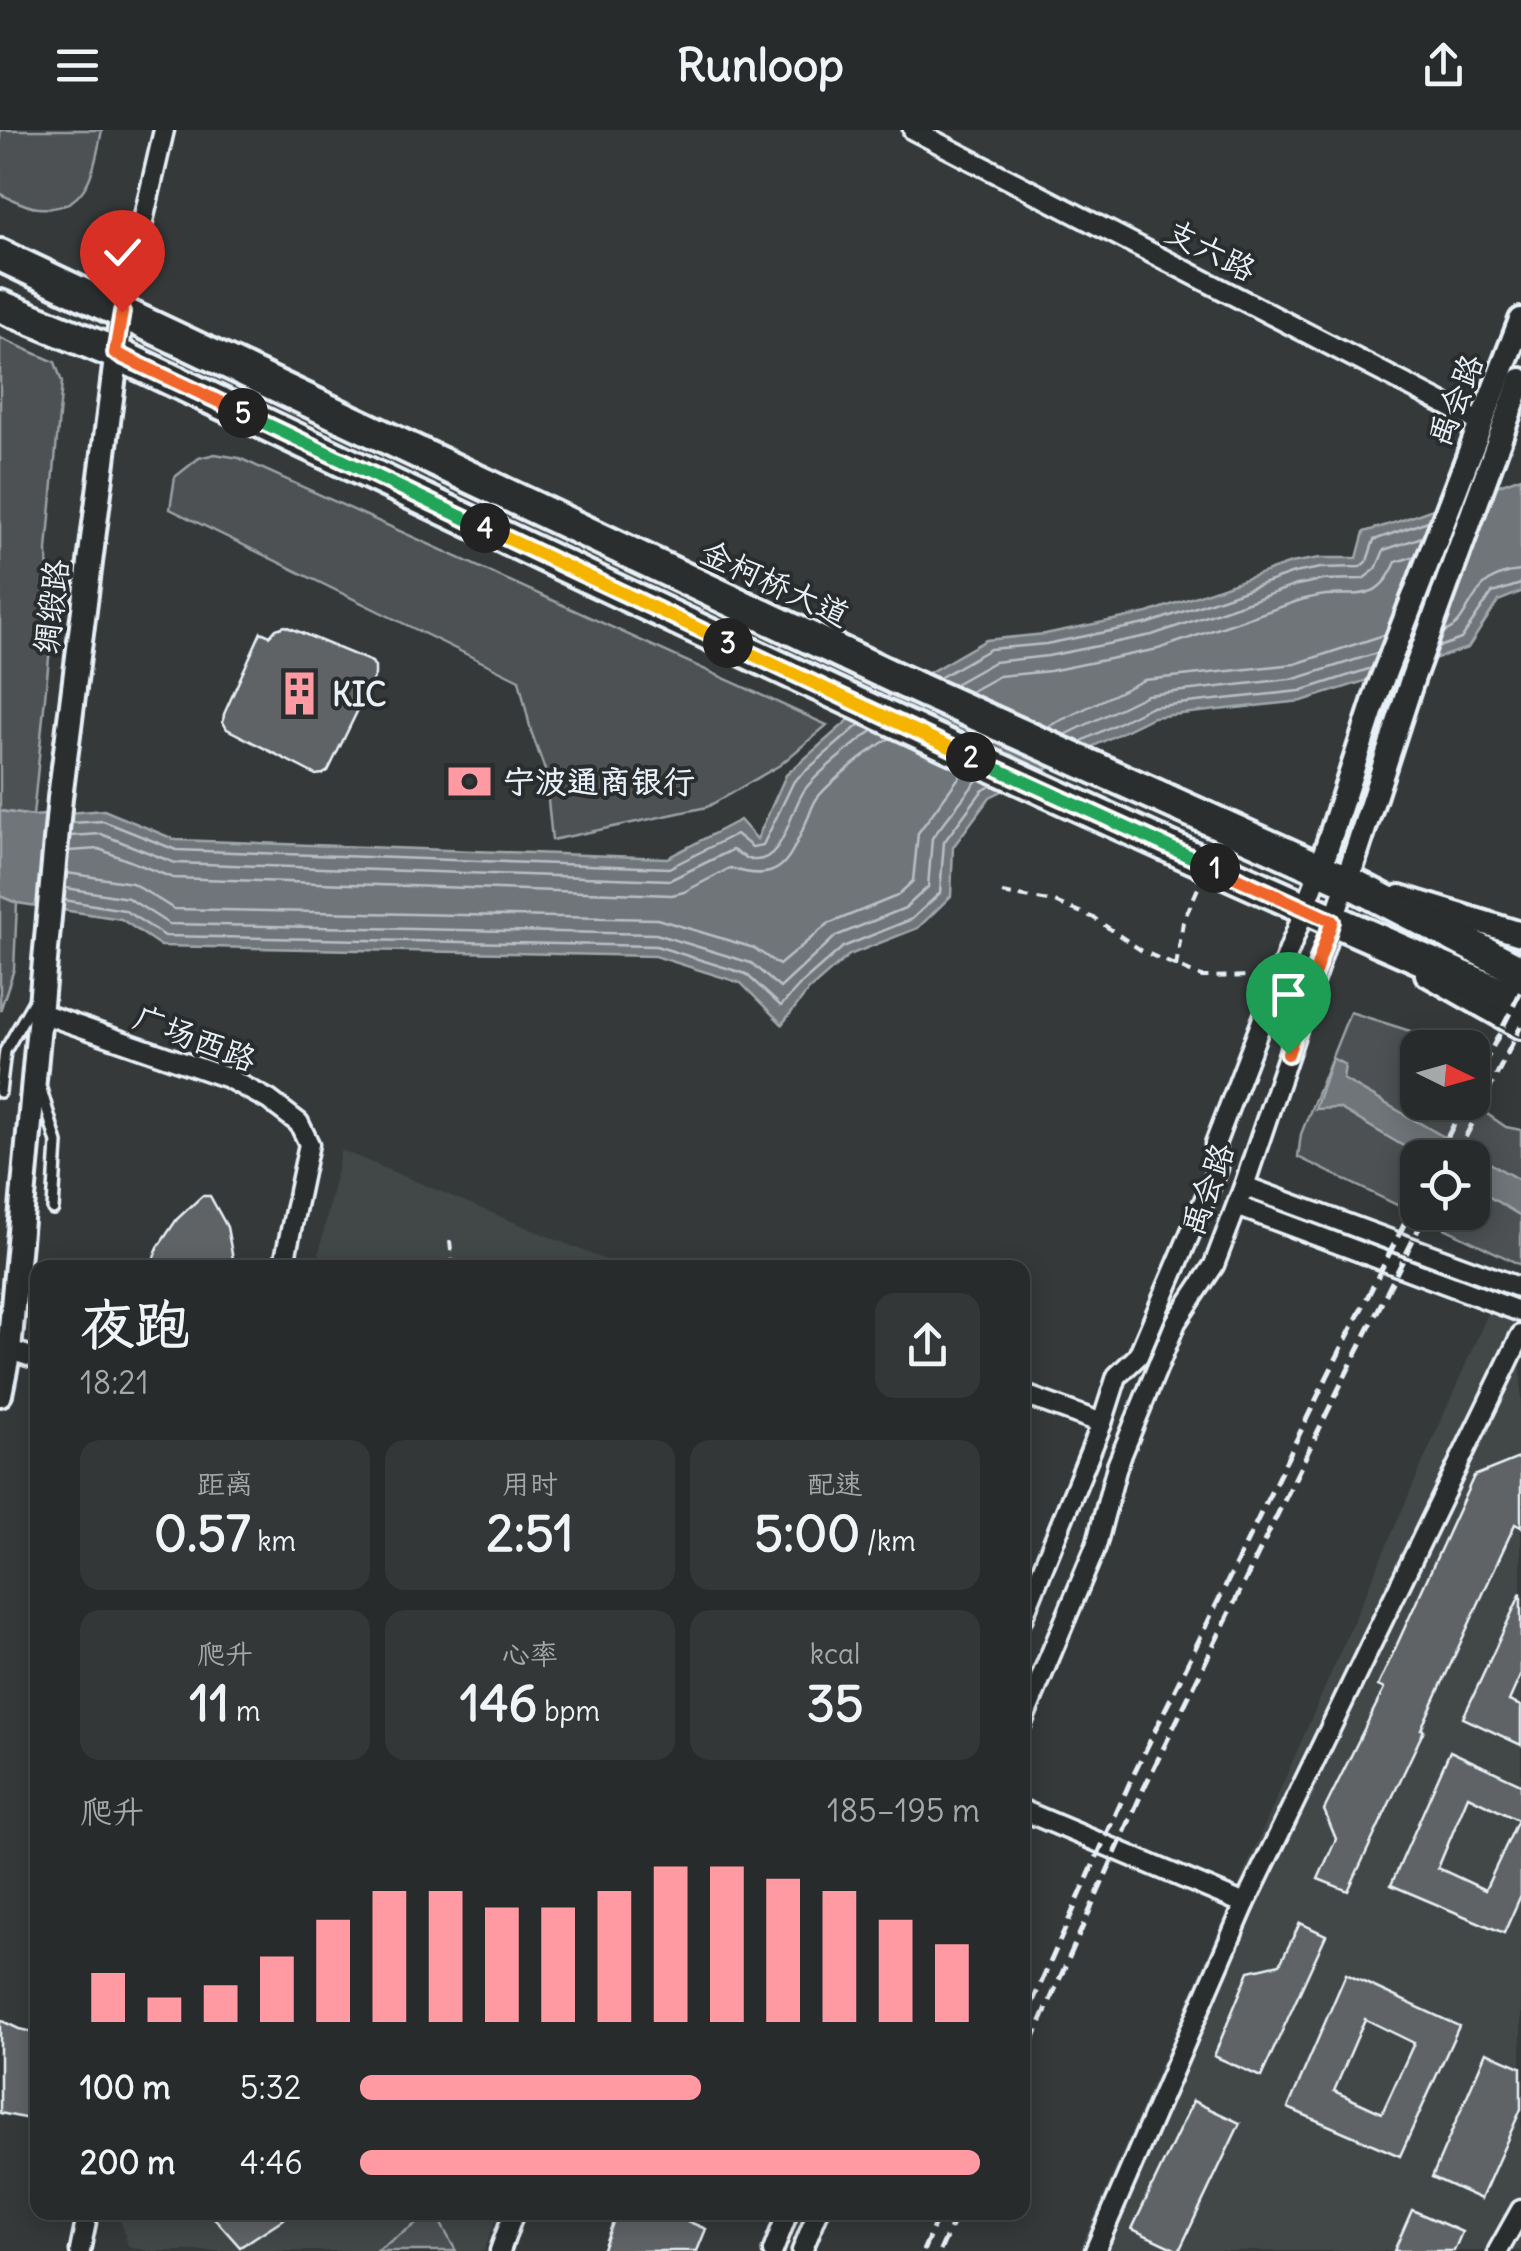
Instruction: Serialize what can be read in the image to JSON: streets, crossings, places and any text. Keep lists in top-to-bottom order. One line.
{"streets":{"main road":["金柯桥大道"],"street":["支六路","禹会路","绸缎路","广场西路"]},"crossings":[["支六路","禹会路"],["禹会路","金柯桥大道"],["金柯桥大道","绸缎路"],["绸缎路","广场西路"]],"places":{"building":["KIC"],"bank":["宁波通商银行"]},"north":"right","page":{"header":"Runloop","pins":["5","4","3","2","1"],"heading":["夜跑","18:21"],"stats":[["距离","0.57 km"],["用时","2:51"],["配速","5:00 /km"],["爬升","11 m"],["心率","146 bpm"],["kcal","35"]],"chart":["爬升","185–195 m"],"list":[{"name":"100 m","note":"5:32"},{"name":"200 m","note":"4:46"}]}}
